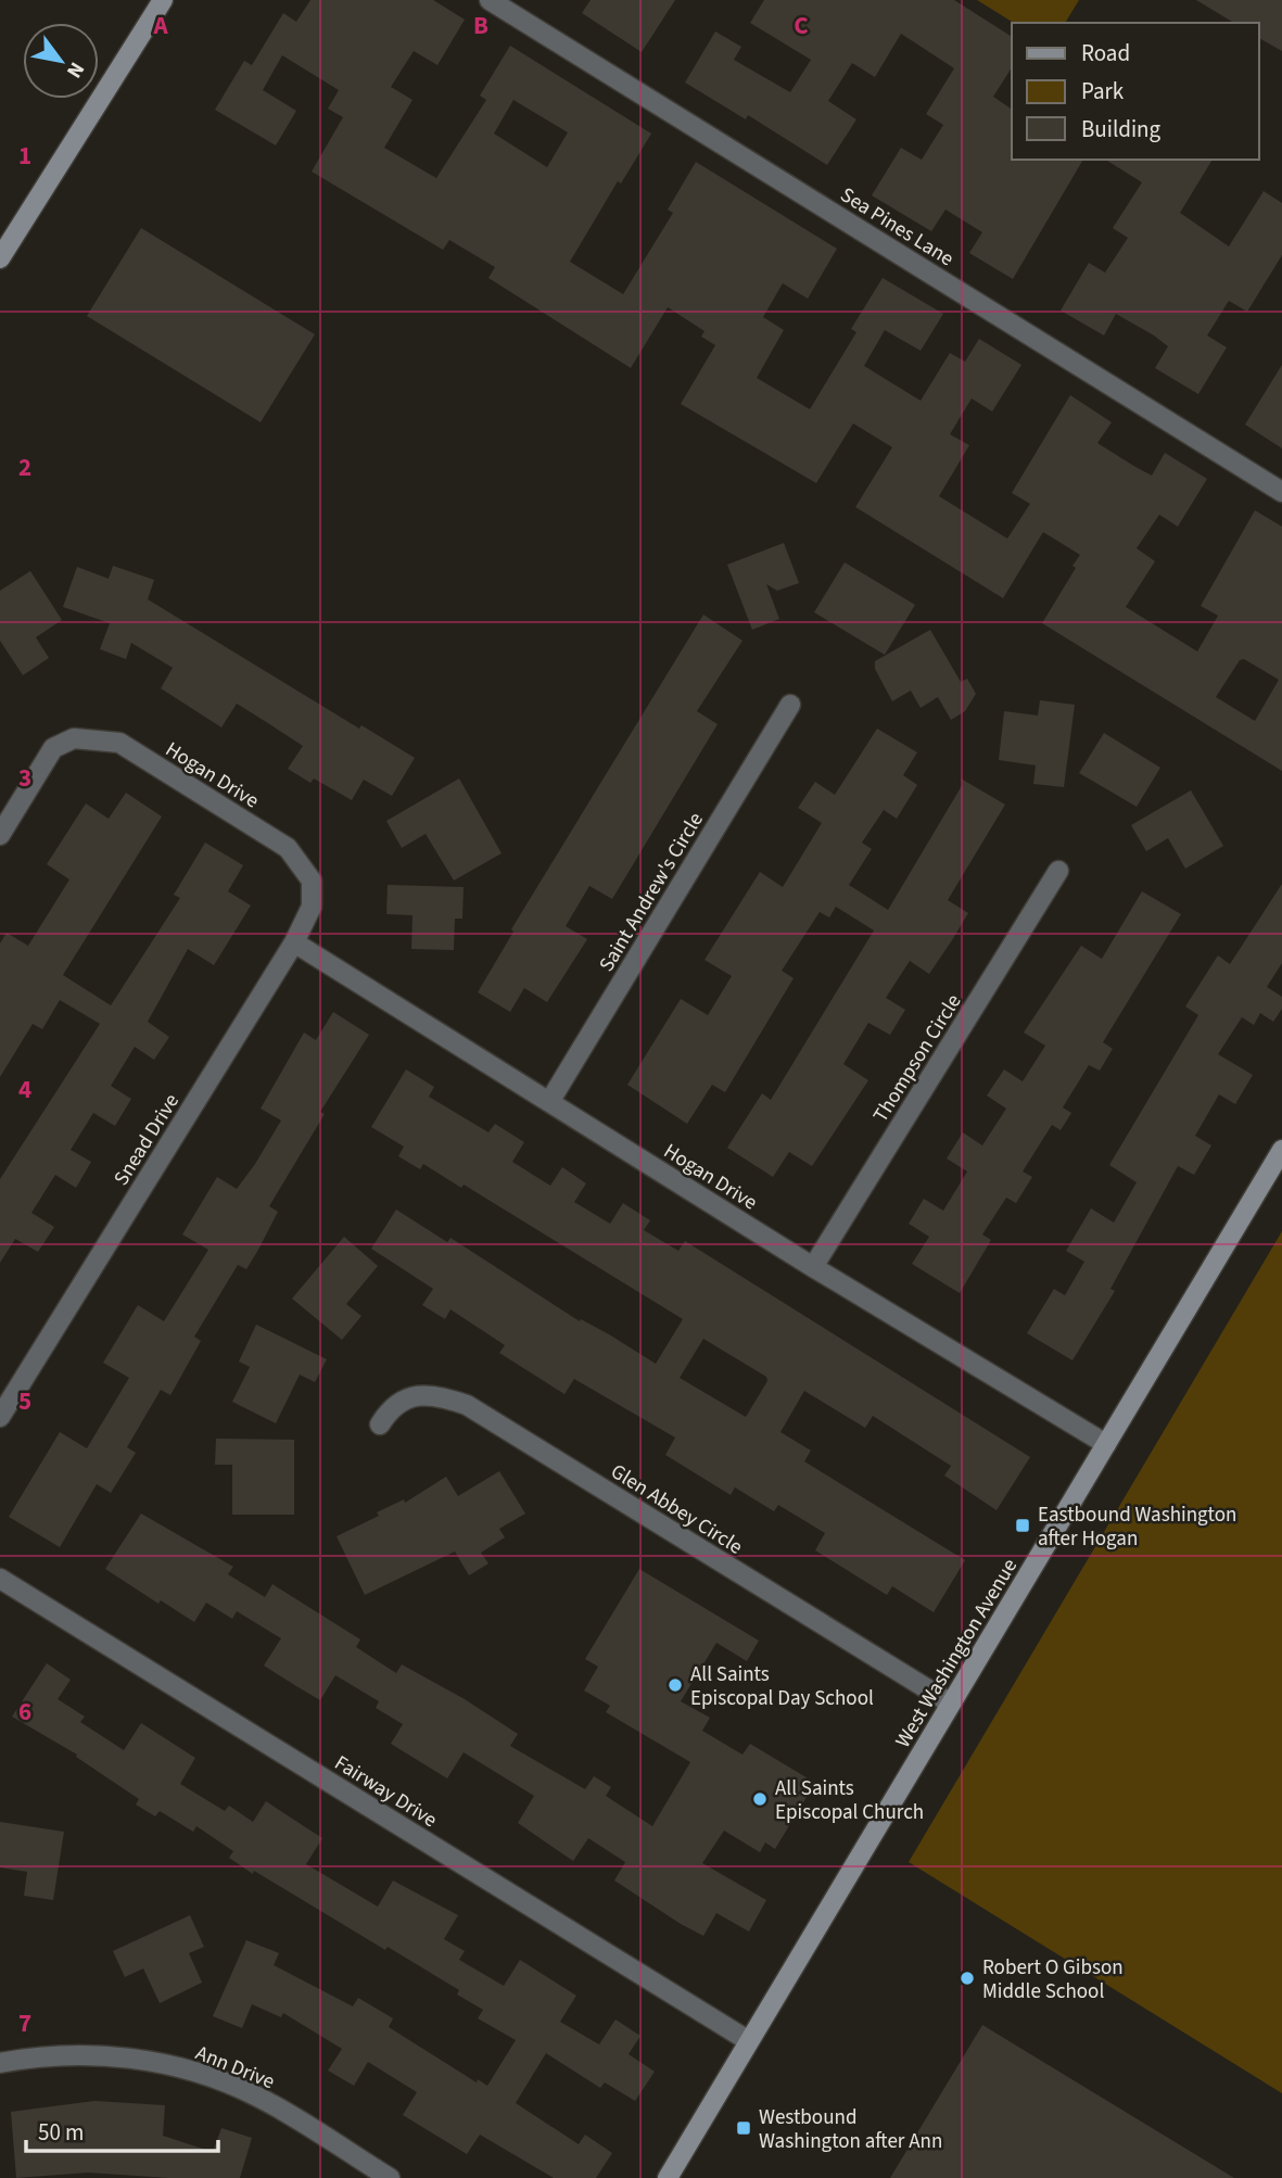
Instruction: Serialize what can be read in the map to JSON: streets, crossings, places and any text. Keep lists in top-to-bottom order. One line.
{"streets":{"main road":["West Washington Avenue"],"street":["Sea Pines Lane","Hogan Drive","Saint Andrew's Circle","Thompson Circle","Snead Drive","Glen Abbey Circle","Fairway Drive","Ann Drive"]},"crossings":[["Hogan Drive","Saint Andrew's Circle"],["Hogan Drive","Thompson Circle"],["Hogan Drive","Snead Drive"],["Hogan Drive","West Washington Avenue"],["Glen Abbey Circle","West Washington Avenue"],["West Washington Avenue","Fairway Drive"]],"places":{"transit":["Eastbound Washington after Hogan","Westbound Washington after Ann"],"other":["All Saints Episcopal Day School","All Saints Episcopal Church","Robert O Gibson Middle School"]},"legend":["Road","Park","Building"],"scale_bar":"50 m","north":"bottom right","grid":{"columns":["A","B","C"],"rows":["1","2","3","4","5","6","7"]}}
